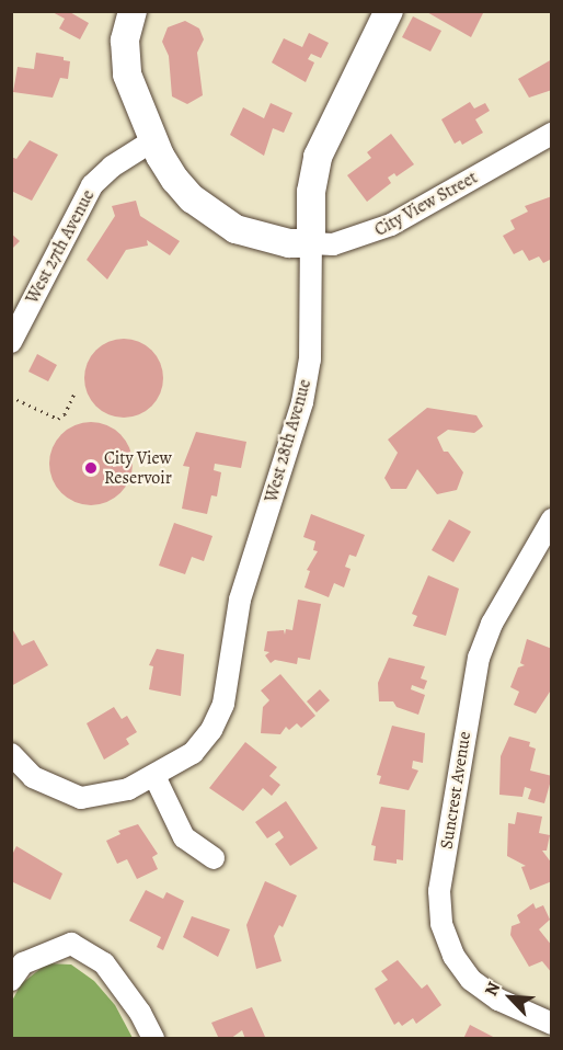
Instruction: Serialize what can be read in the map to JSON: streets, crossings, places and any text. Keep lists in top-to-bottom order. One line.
{"streets":{"street":["City View Street","West 27th Avenue","West 28th Avenue","Suncrest Avenue"]},"crossings":[["City View Street","West 27th Avenue"],["City View Street","West 28th Avenue"]],"places":["City View Reservoir"],"north":"top left"}
